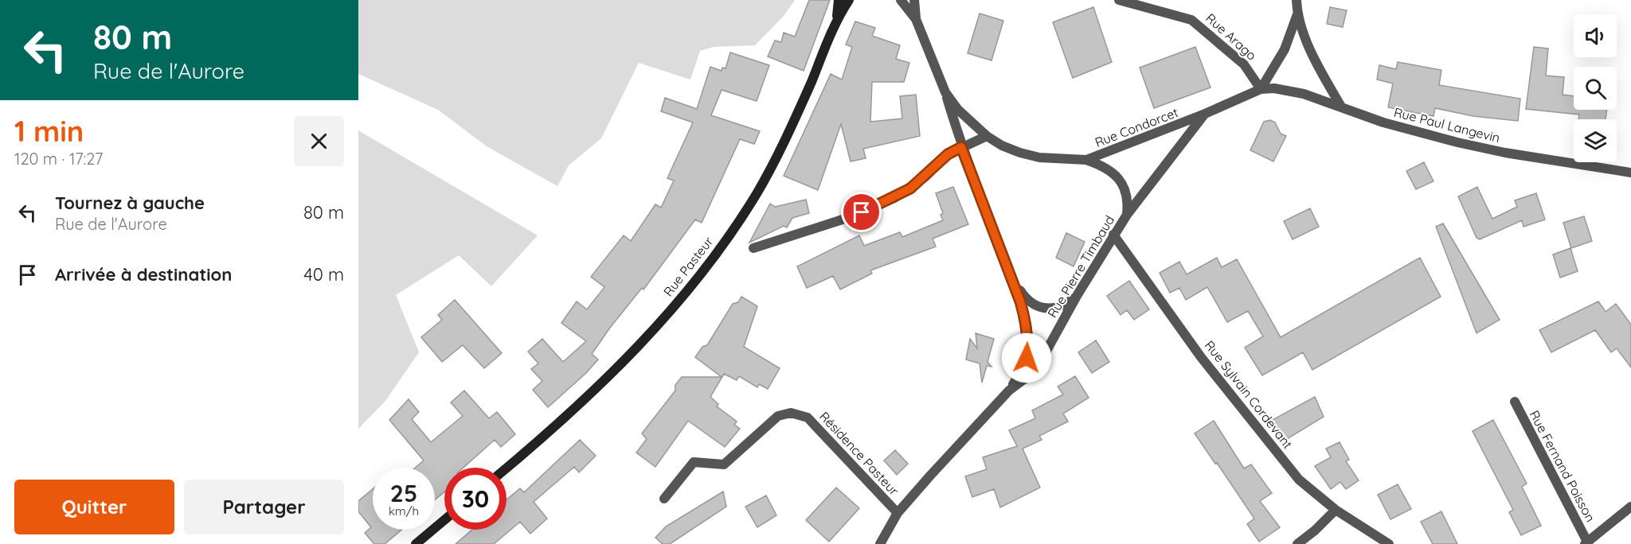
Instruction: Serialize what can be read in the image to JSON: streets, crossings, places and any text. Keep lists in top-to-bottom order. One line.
{"streets":{"main road":["Rue Pasteur"],"street":["Rue Arago","Rue Paul Langevin","Rue Condorcet","Rue Pierre Timbaud","Rue Sylvain Cordevant","Résidence Pasteur","Rue Fernand Poisson"]},"crossings":[["Rue Arago","Rue Paul Langevin"],["Rue Arago","Rue Condorcet"],["Rue Paul Langevin","Rue Condorcet"],["Rue Condorcet","Rue Pierre Timbaud"],["Rue Pierre Timbaud","Rue Sylvain Cordevant"],["Rue Pierre Timbaud","Résidence Pasteur"]],"page":{"turn":["80 m","Rue de l'Aurore"],"heading":["1 min","120 m · 17:27"],"list":[{"name":"Tournez à gauche","note":"Rue de l'Aurore","value":"80 m"},{"name":"Arrivée à destination","value":"40 m"}],"speed":"25 km/h","limit":"30","buttons":["Quitter","Partager"]}}
